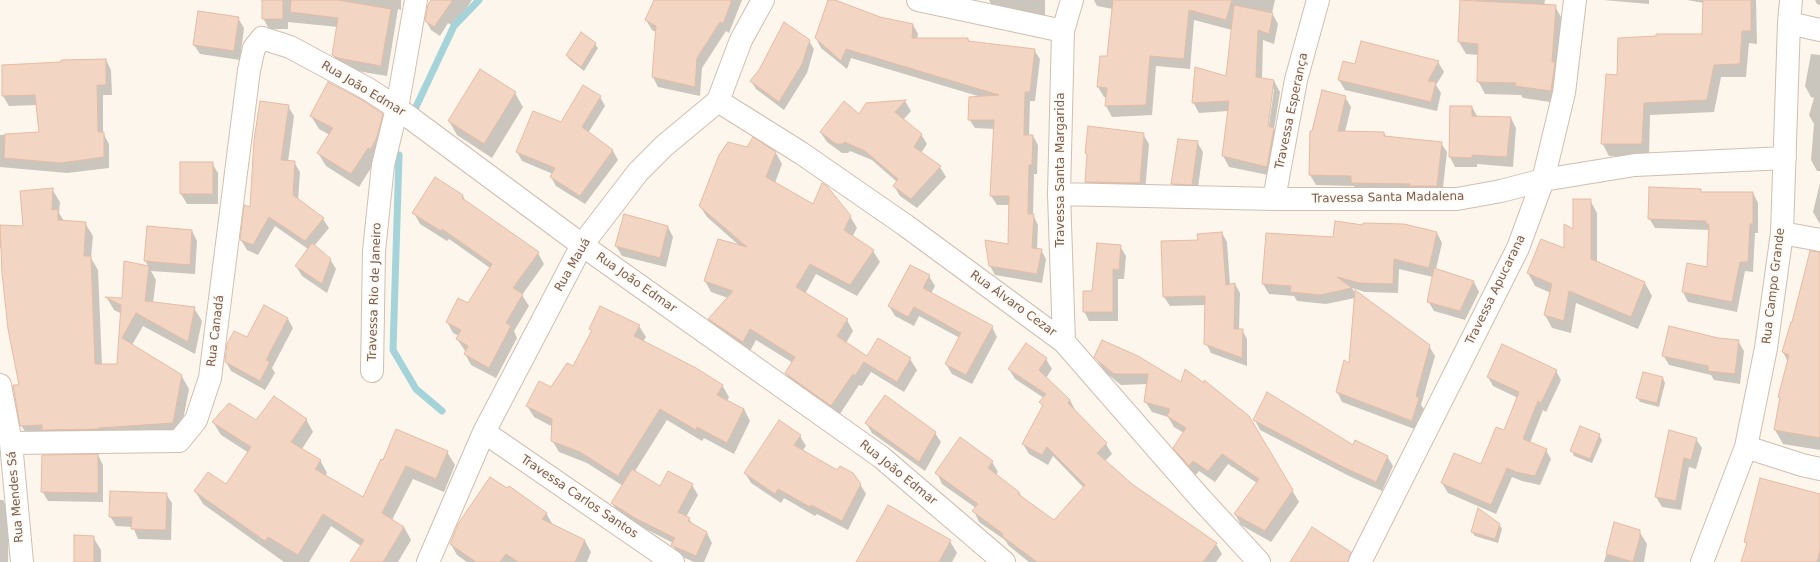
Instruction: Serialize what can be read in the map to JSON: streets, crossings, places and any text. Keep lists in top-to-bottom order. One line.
{"streets":{"street":["Rua João Edmar","Travessa Esperança","Travessa Santa Margarida","Travessa Santa Madalena","Rua Mauá","Rua Campo Grande","Travessa Apucarana","Travessa Rio de Janeiro","Rua Álvaro Cezar","Rua Canadá","Rua Mendes Sá","Travessa Carlos Santos"]},"crossings":[["Rua João Edmar","Rua Mauá"],["Rua João Edmar","Travessa Rio de Janeiro"],["Rua João Edmar","Rua Canadá"],["Travessa Esperança","Travessa Santa Madalena"],["Travessa Santa Margarida","Travessa Santa Madalena"],["Travessa Santa Margarida","Rua Álvaro Cezar"],["Travessa Santa Madalena","Rua Campo Grande"],["Travessa Santa Madalena","Travessa Apucarana"],["Rua Mauá","Rua Álvaro Cezar"],["Rua Mauá","Travessa Carlos Santos"],["Rua Canadá","Rua Mendes Sá"]]}
